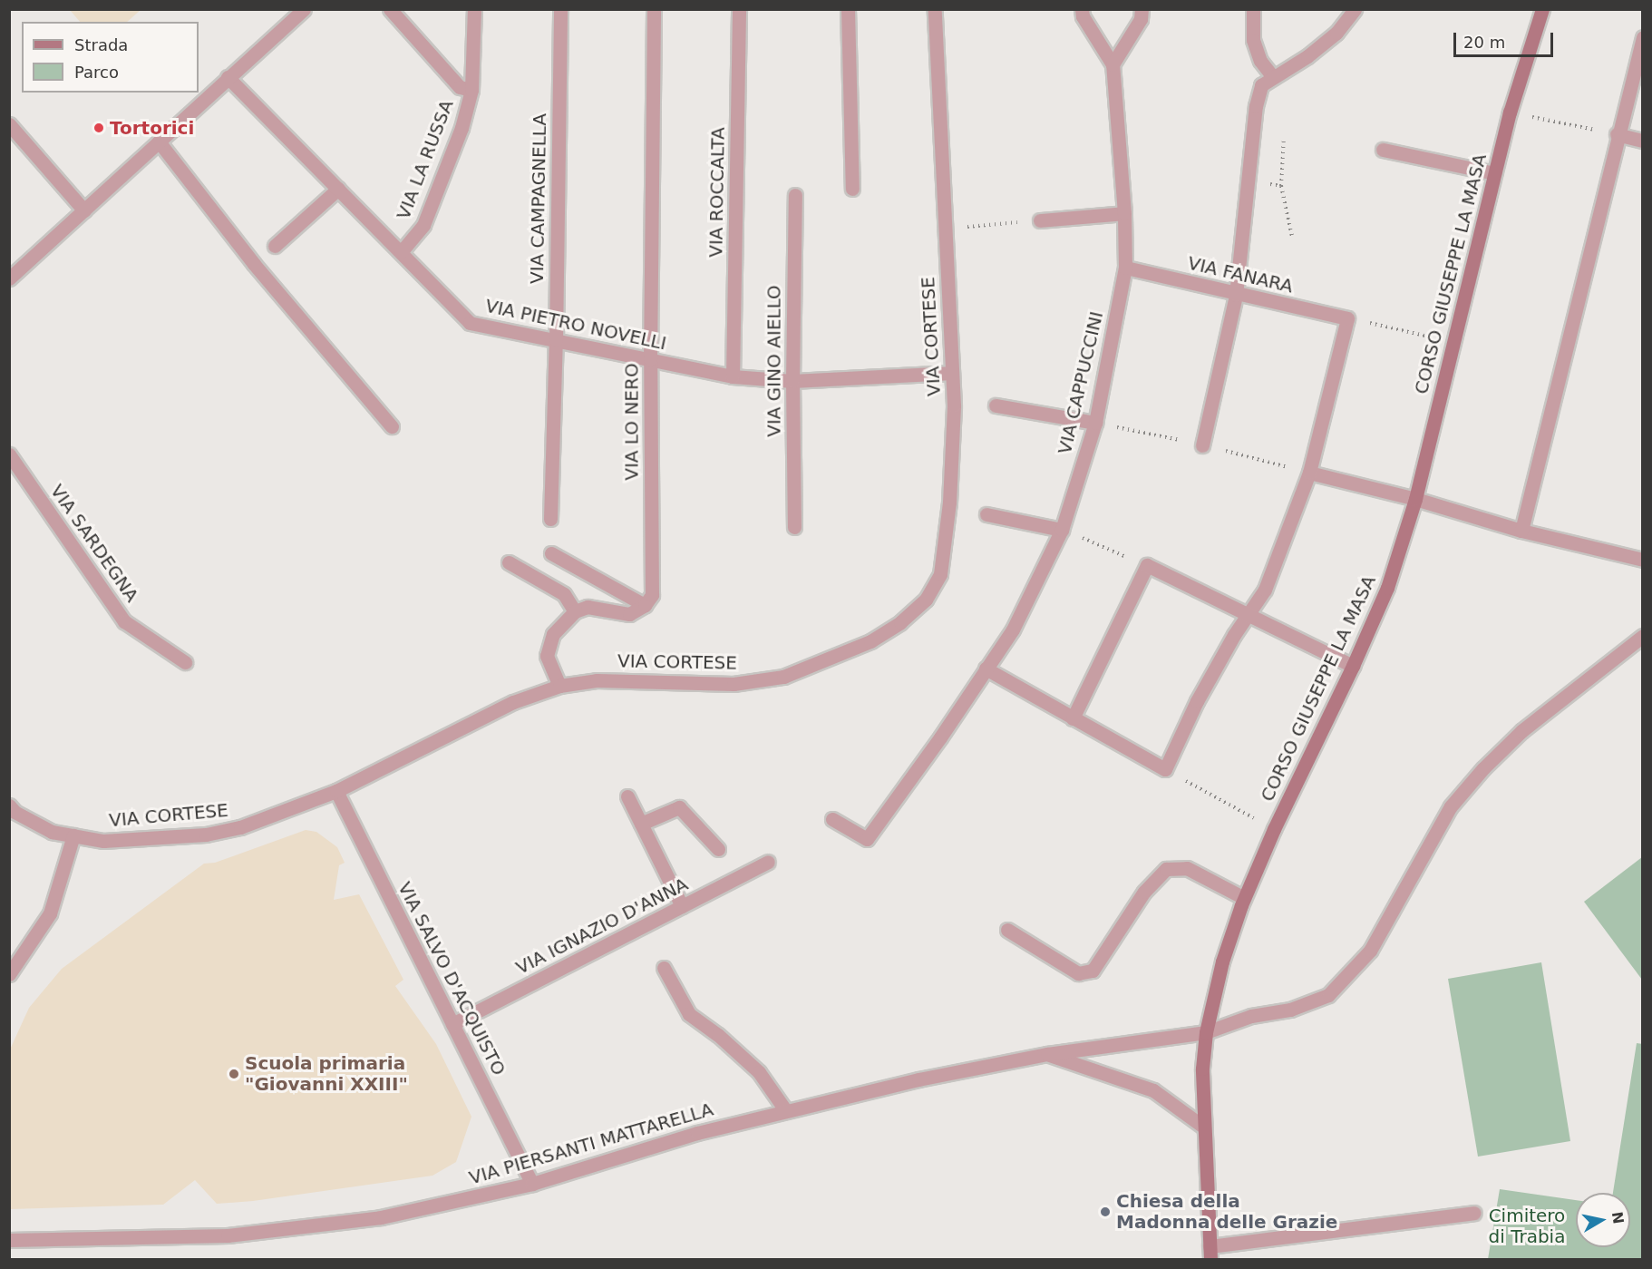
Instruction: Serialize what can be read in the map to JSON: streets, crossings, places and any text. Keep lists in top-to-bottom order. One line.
{"streets":{"street":["VIA LA RUSSA","VIA ROCCALTA","VIA CAMPAGNELLA","CORSO GIUSEPPE LA MASA","VIA FANARA","VIA PIETRO NOVELLI","VIA CORTESE","VIA GINO AIELLO","VIA CAPPUCCINI","VIA LO NERO","VIA SARDEGNA","VIA IGNAZIO D'ANNA","VIA SALVO D'ACQUISTO","VIA PIERSANTI MATTARELLA"]},"crossings":[["VIA LA RUSSA","VIA PIETRO NOVELLI"],["VIA ROCCALTA","VIA PIETRO NOVELLI"],["VIA CAMPAGNELLA","VIA PIETRO NOVELLI"],["CORSO GIUSEPPE LA MASA","VIA PIERSANTI MATTARELLA"],["VIA FANARA","VIA CAPPUCCINI"],["VIA PIETRO NOVELLI","VIA CORTESE"],["VIA PIETRO NOVELLI","VIA GINO AIELLO"],["VIA PIETRO NOVELLI","VIA LO NERO"],["VIA CORTESE","VIA SALVO D'ACQUISTO"],["VIA IGNAZIO D'ANNA","VIA SALVO D'ACQUISTO"],["VIA SALVO D'ACQUISTO","VIA PIERSANTI MATTARELLA"]],"parks":["Cimitero di Trabia"],"places":["Tortorici","Scuola primaria \"Giovanni XXIII\"","Chiesa della Madonna delle Grazie"],"legend":["Strada","Parco"],"scale_bar":"20 m","north":"right"}
